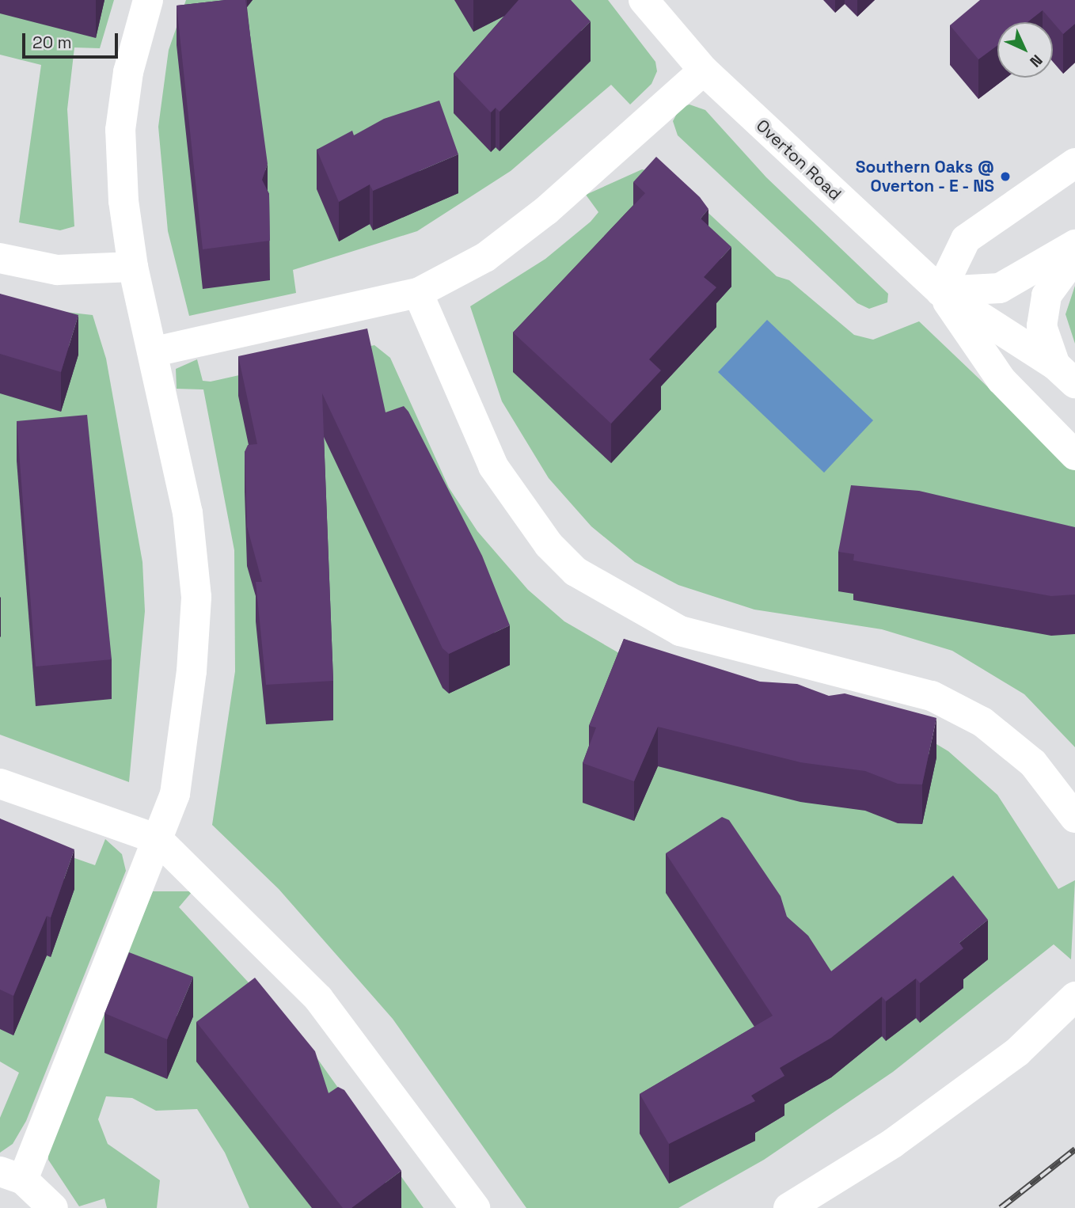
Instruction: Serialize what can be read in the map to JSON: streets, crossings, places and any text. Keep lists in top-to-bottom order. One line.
{"streets":{"street":["Overton Road"]},"places":["Southern Oaks @ Overton - E - NS"],"scale_bar":"20 m","north":"bottom right"}
